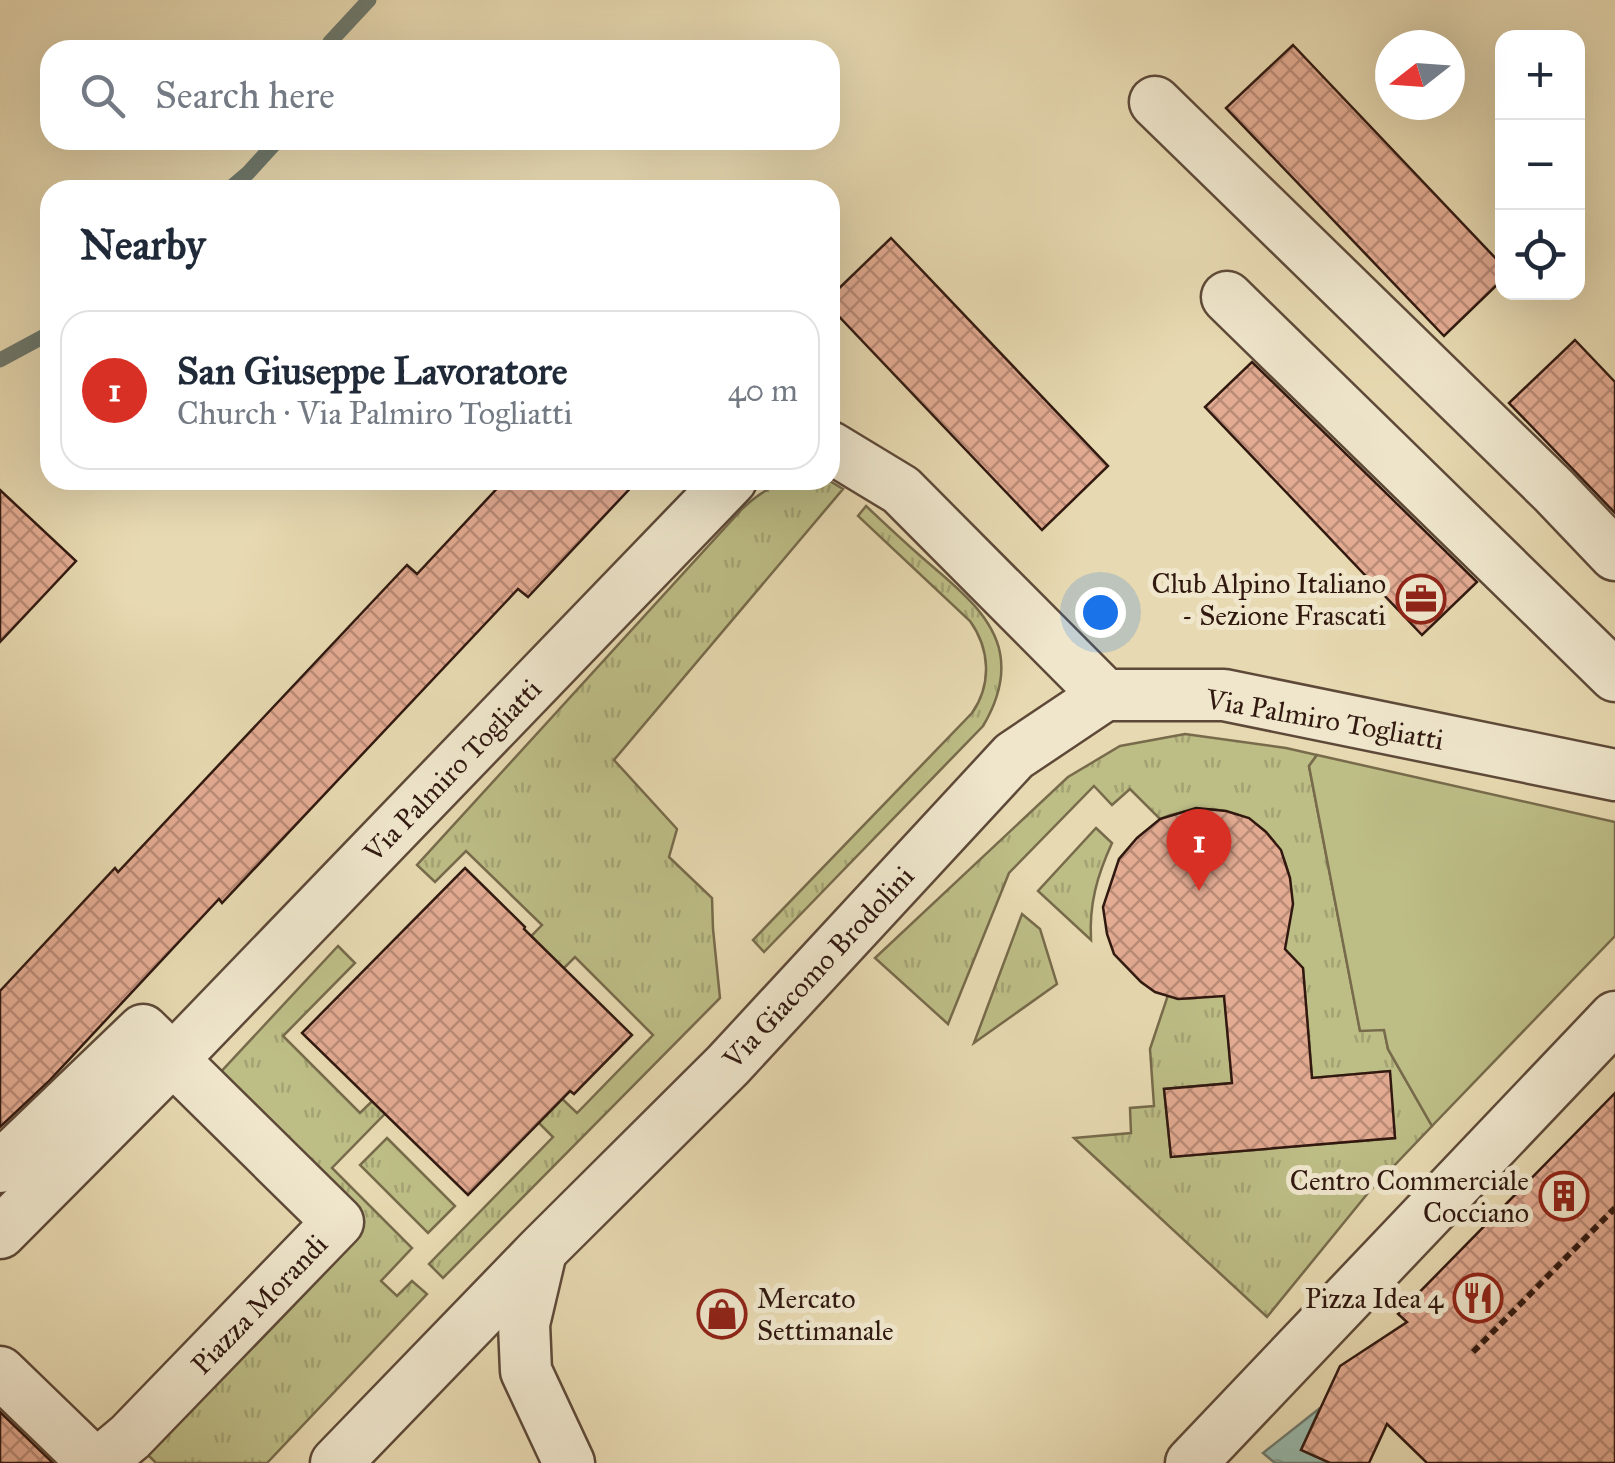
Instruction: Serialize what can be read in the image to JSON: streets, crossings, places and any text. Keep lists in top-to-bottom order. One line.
{"streets":{"street":["Via Palmiro Togliatti","Via Giacomo Brodolini","Piazza Morandi"]},"crossings":[["Via Palmiro Togliatti","Via Giacomo Brodolini"],["Via Palmiro Togliatti","Piazza Morandi"]],"places":{"office":["Club Alpino Italiano - Sezione Frascati"],"building":["Centro Commerciale Cocciano"],"restaurant":["Pizza Idea 4"],"shop":["Mercato Settimanale"]},"north":"left","page":{"map_buttons":["+","−"],"search":"Search here","heading":"Nearby","list":[{"mark":"1","name":"San Giuseppe Lavoratore","note":"Church · Via Palmiro Togliatti","value":"40 m"}],"pins":"1"}}
